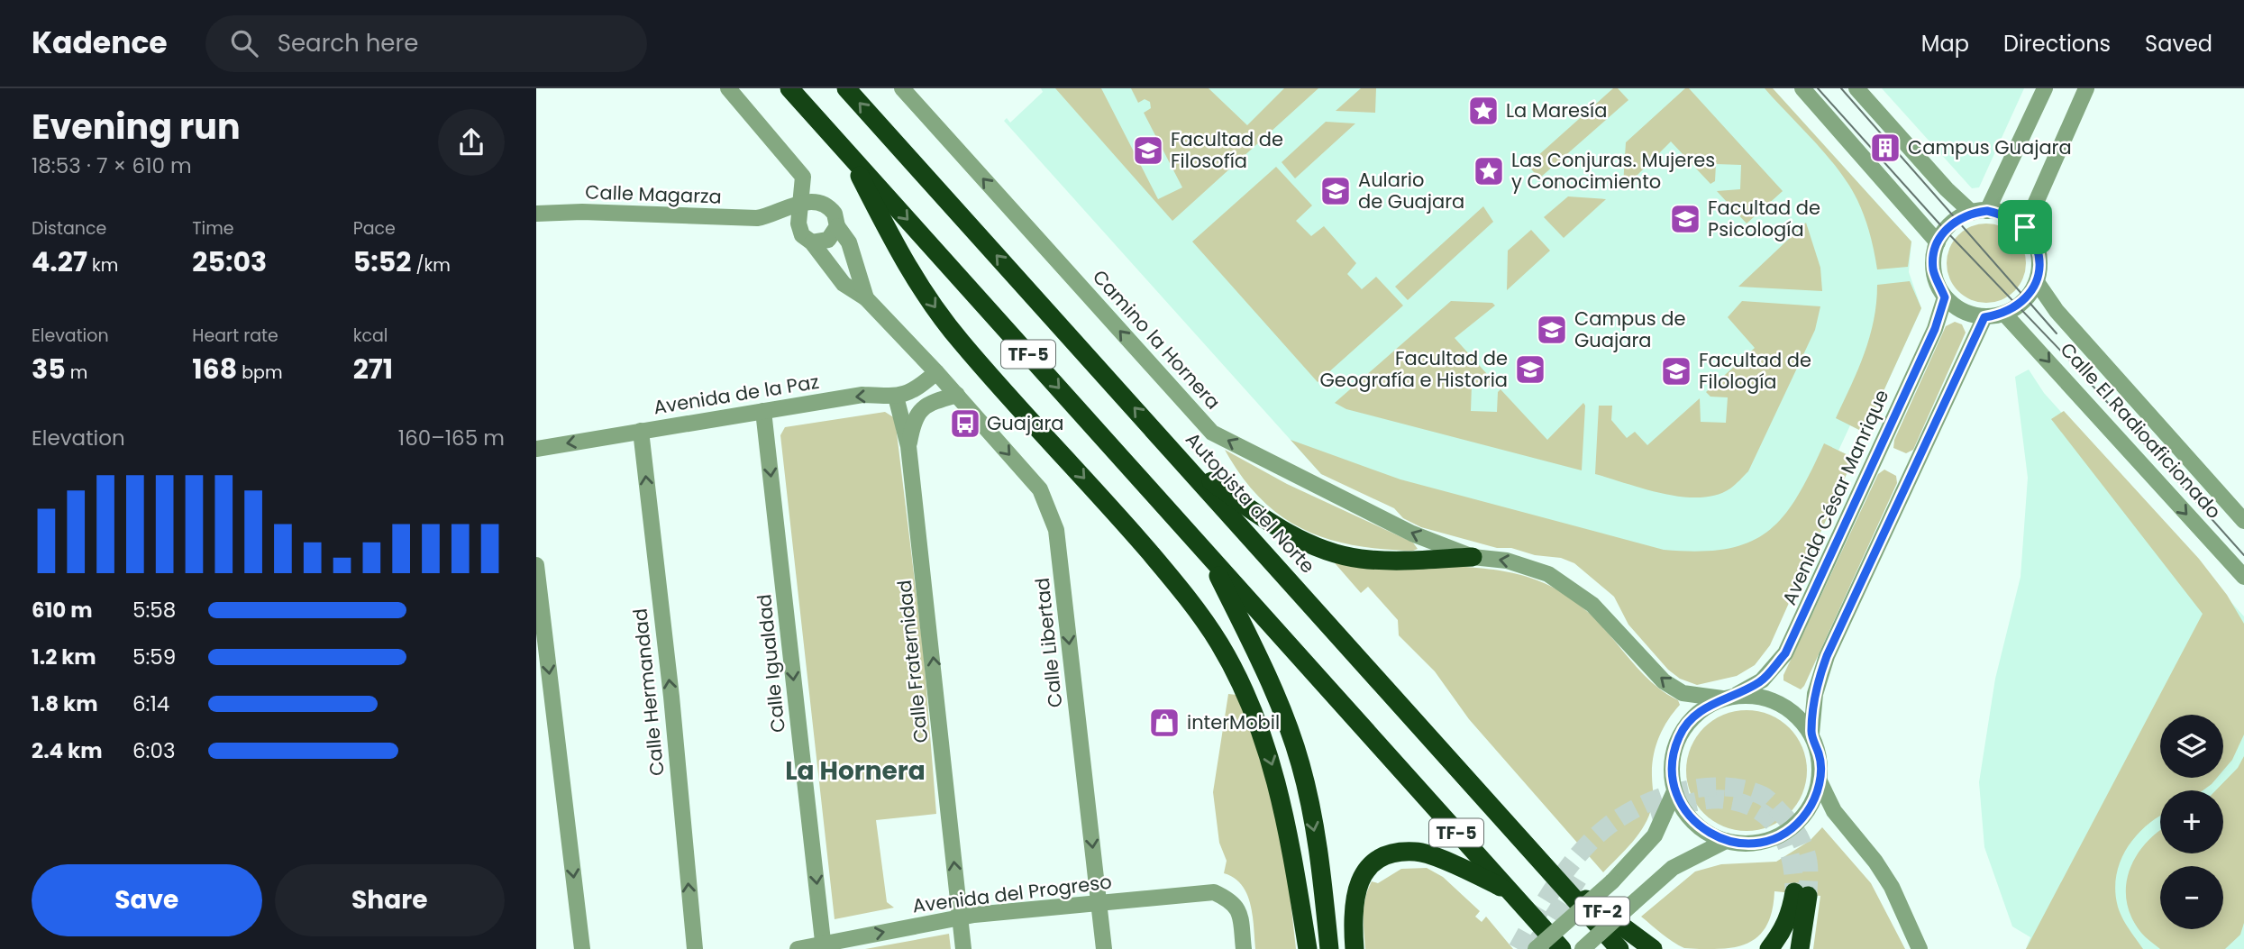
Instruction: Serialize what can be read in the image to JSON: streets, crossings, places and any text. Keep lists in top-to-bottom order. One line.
{"streets":{"highway":["TF-5","Autopista del Norte","TF-2"],"street":["Calle Magarza","Camino la Hornera","Avenida de la Paz","Calle El Radioaficionado","Avenida César Manrique","Calle Libertad","Calle Fraternidad","Calle Igualdad","Calle Hermandad","Avenida del Progreso"]},"crossings":[["Calle Magarza","Calle Libertad"],["Camino la Hornera","Avenida César Manrique"],["Avenida de la Paz","Calle Libertad"],["Avenida de la Paz","Calle Fraternidad"],["Avenida de la Paz","Calle Igualdad"],["Avenida de la Paz","Calle Hermandad"],["Calle El Radioaficionado","Avenida César Manrique"],["Autopista del Norte","TF-2"],["Calle Libertad","Calle Fraternidad"],["Calle Libertad","Avenida del Progreso"],["Calle Fraternidad","Avenida del Progreso"],["Calle Igualdad","Avenida del Progreso"]],"one_way":["Camino la Hornera","Avenida de la Paz","Calle Libertad","Calle Fraternidad","Calle Igualdad"],"districts":["La Hornera"],"places":{"place":["La Maresía","Las Conjuras. Mujeres y Conocimiento"],"building":["Campus Guajara"],"school or university":["Facultad de Filosofía","Aulario de Guajara","Facultad de Psicología","Campus de Guajara","Facultad de Geografía e Historia","Facultad de Filología"],"bus stop":["Guajara"],"shop":["interMobil"]},"page":{"header":"Kadence","search":"Search here","nav":["Map","Directions","Saved"],"heading":["Evening run","18:53 · 7 × 610 m"],"stats":[["Distance","4.27 km"],["Time","25:03"],["Pace","5:52 /km"],["Elevation","35 m"],["Heart rate","168 bpm"],["kcal","271"]],"chart":["Elevation","160–165 m"],"list":[{"name":"610 m","note":"5:58"},{"name":"1.2 km","note":"5:59"},{"name":"1.8 km","note":"6:14"},{"name":"2.4 km","note":"6:03"}],"map_buttons":["+","−"],"buttons":["Save","Share"]}}
